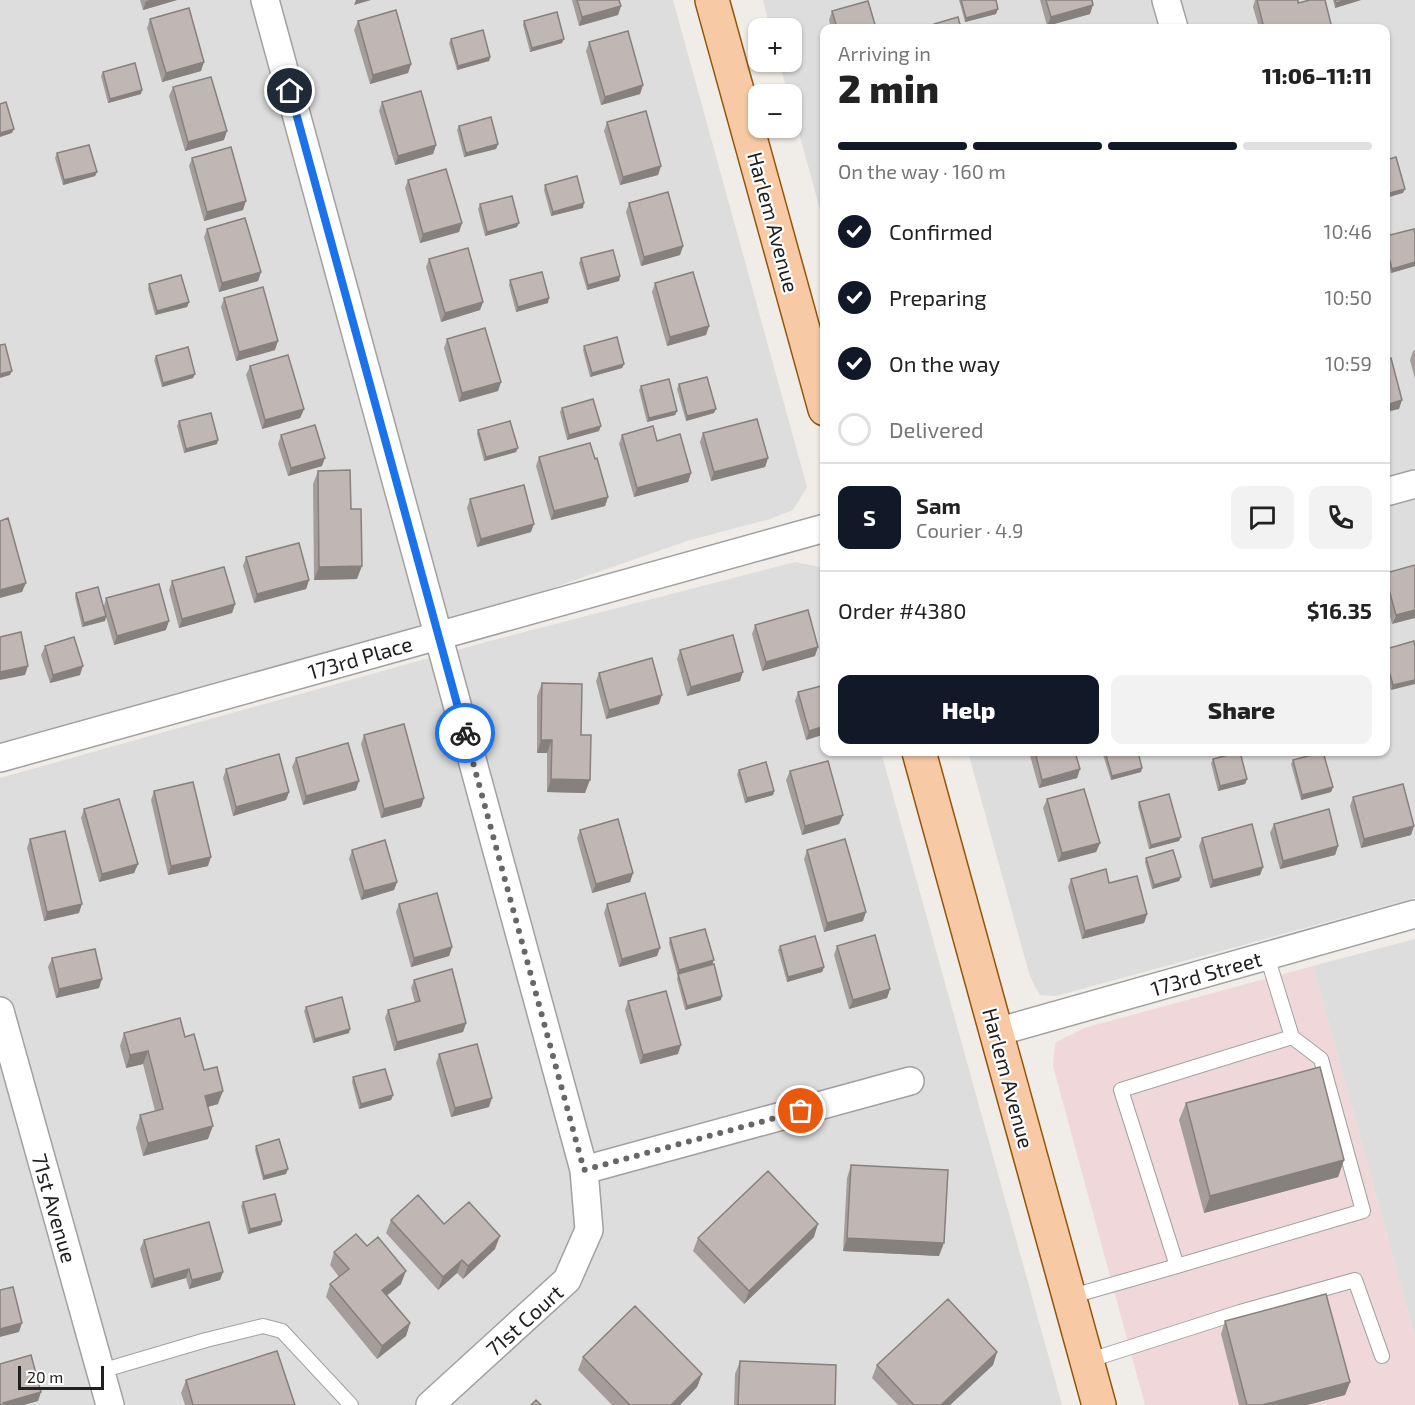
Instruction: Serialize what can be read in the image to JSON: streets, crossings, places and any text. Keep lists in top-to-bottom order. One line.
{"streets":{"main road":["Harlem Avenue"],"street":["173rd Place","173rd Street","71st Avenue","71st Court"]},"crossings":[["Harlem Avenue","173rd Street"],["173rd Place","71st Court"]],"scale_bar":"20 m","page":{"map_buttons":["+","−"],"heading":["2 min","Arriving in","11:06–11:11"],"panel":["Sam","Courier · 4.9","Order #4380","$16.35"],"bar":"On the way · 160 m","list":[["Confirmed","10:46"],["Preparing","10:50"],["On the way","10:59"],"Delivered"],"round":"S","buttons":["Help","Share"],"scale":"20 m"}}
